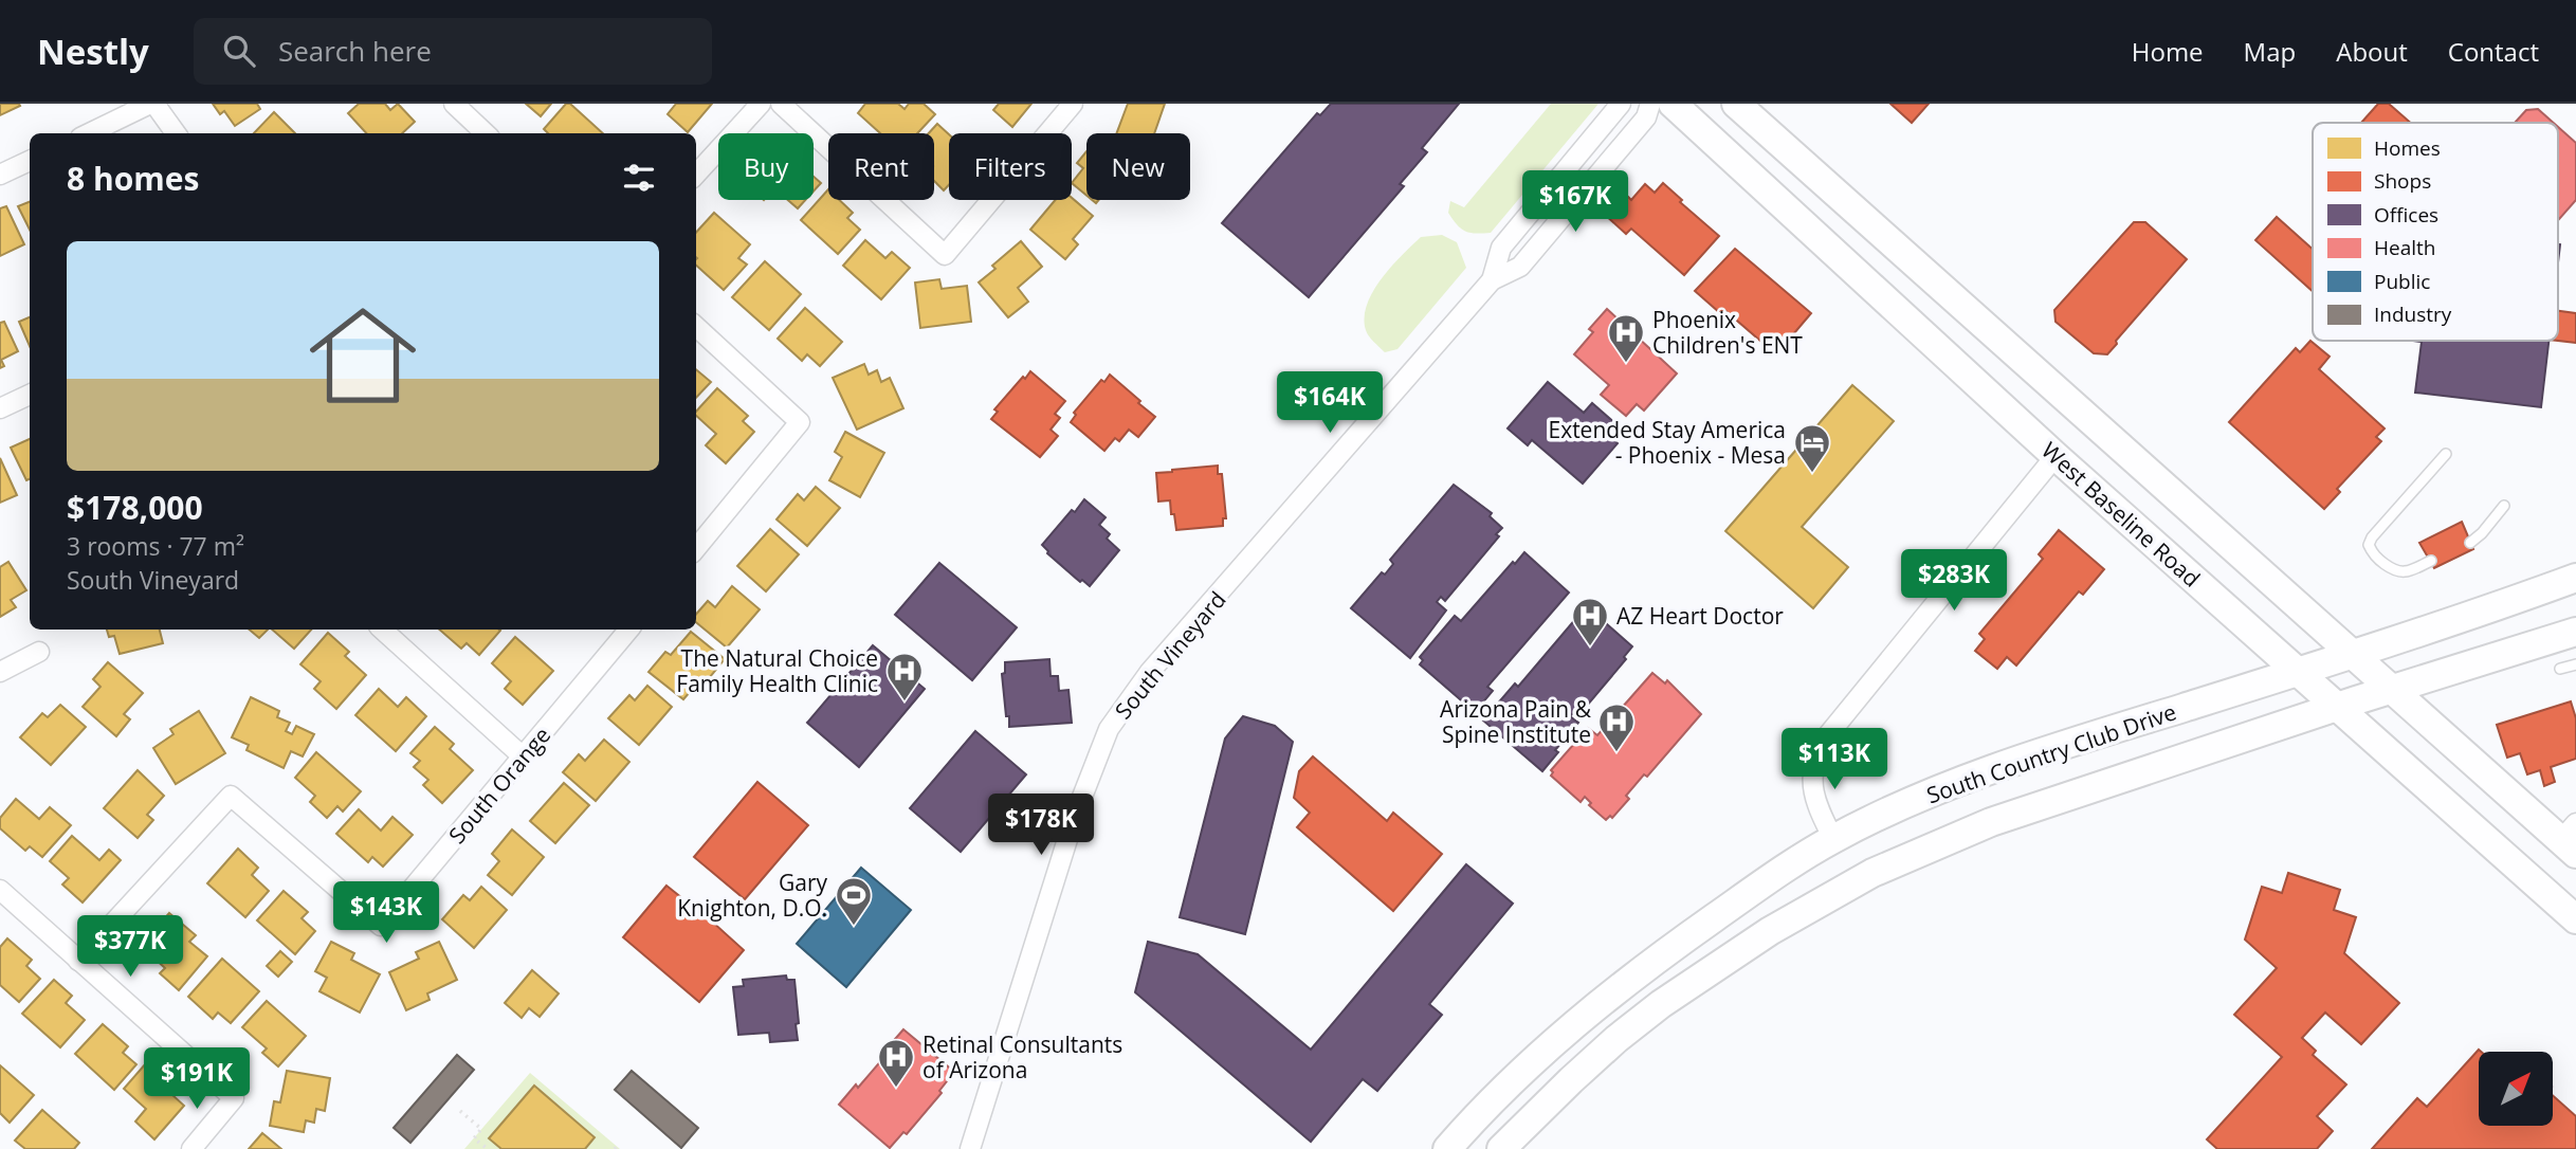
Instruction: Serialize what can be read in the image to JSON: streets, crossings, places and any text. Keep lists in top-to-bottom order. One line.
{"streets":{"main road":["West Baseline Road","South Country Club Drive"],"street":["South Vineyard","South Orange"]},"crossings":[["West Baseline Road","South Country Club Drive"]],"places":{"hospital":["Phoenix Children's ENT","AZ Heart Doctor","The Natural Choice Family Health Clinic","Arizona Pain & Spine Institute","Retinal Consultants of Arizona"],"hotel":["Extended Stay America - Phoenix - Mesa"],"sports":["Gary Knighton, D.O."]},"legend":["Homes","Shops","Offices","Health","Public","Industry"],"north":"top right","page":{"header":"Nestly","search":"Search here","nav":["Home","Map","About","Contact"],"chip":["Buy","Rent","Filters","New"],"heading":"8 homes","price":["$167K","$164K","$283K","$113K","$178K","$143K","$377K","$191K"],"list":[{"name":"$178,000","note":"3 rooms · 77 m² · South Vineyard"}]}}
